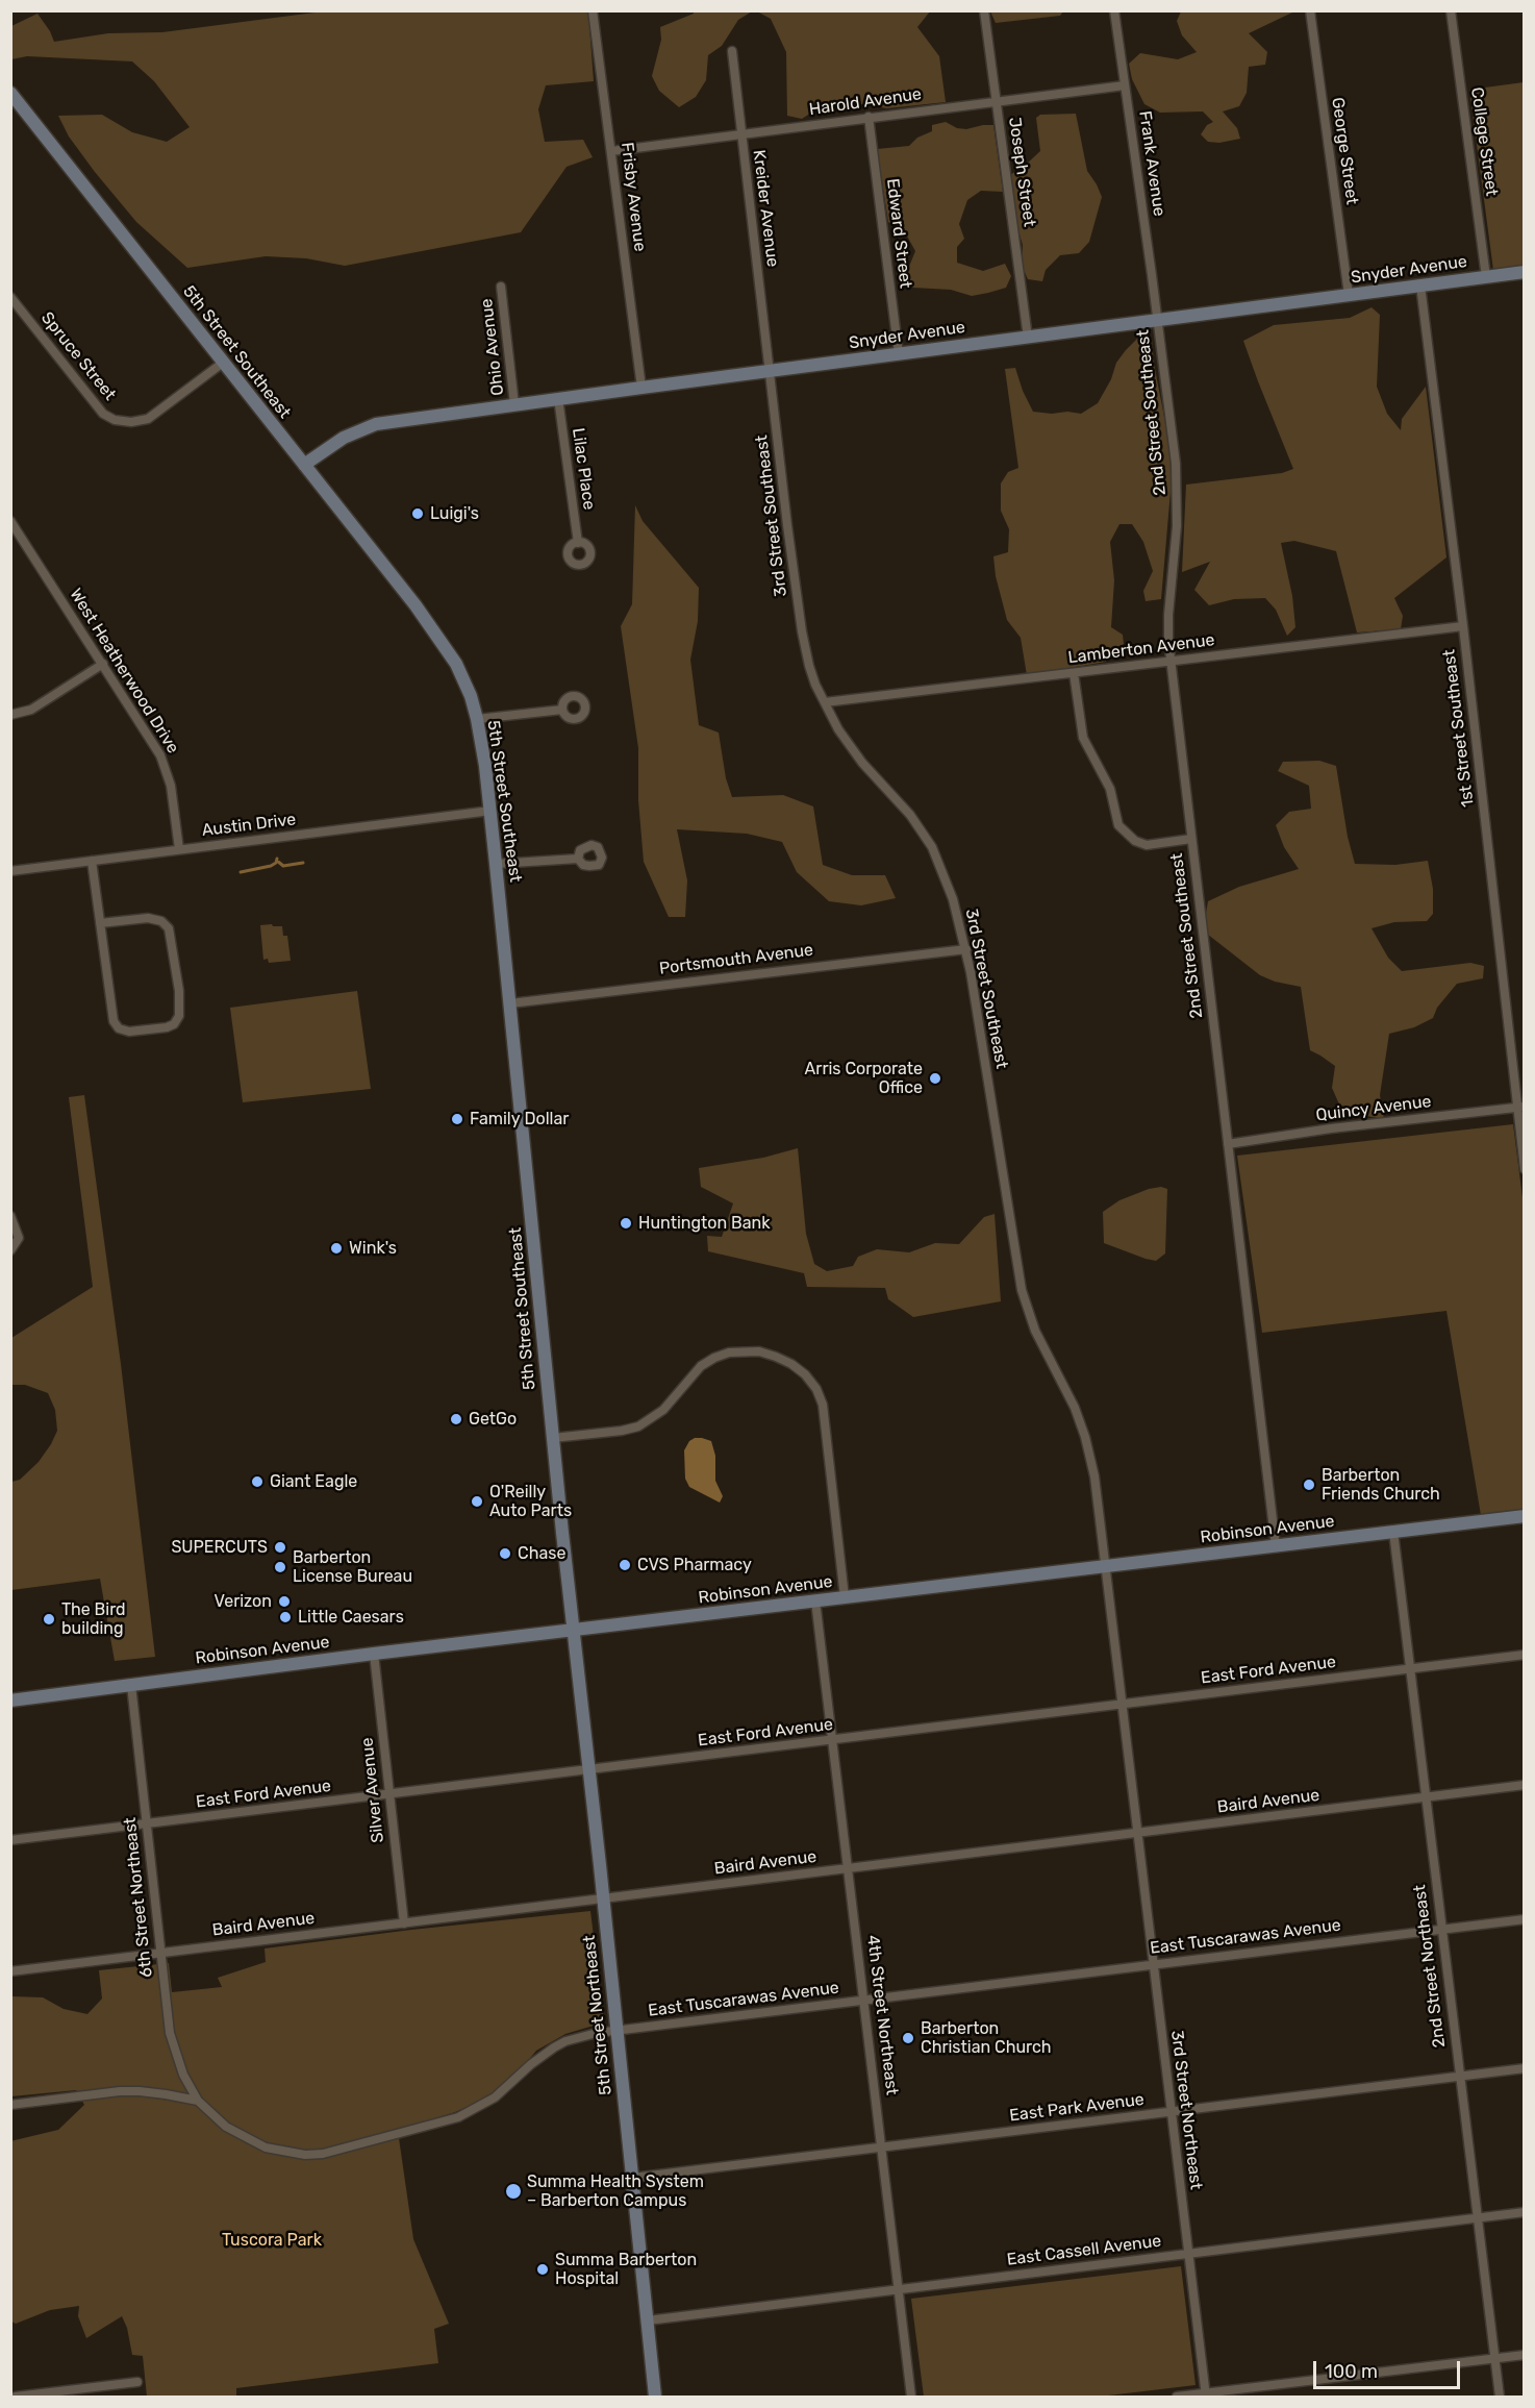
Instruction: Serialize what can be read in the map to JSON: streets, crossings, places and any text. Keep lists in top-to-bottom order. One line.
{"streets":{"main road":["Snyder Avenue","5th Street Southeast","Robinson Avenue","5th Street Northeast"],"street":["Harold Avenue","College Street","George Street","Frank Avenue","Joseph Street","Frisby Avenue","Kreider Avenue","Edward Street","Ohio Avenue","Spruce Street","2nd Street Southeast","Lilac Place","3rd Street Southeast","Lamberton Avenue","West Heatherwood Drive","1st Street Southeast","Austin Drive","Portsmouth Avenue","Quincy Avenue","East Ford Avenue","Silver Avenue","Baird Avenue","6th Street Northeast","East Tuscarawas Avenue","2nd Street Northeast","4th Street Northeast","East Park Avenue","3rd Street Northeast","East Cassell Avenue"]},"crossings":[["Harold Avenue","Frank Avenue"],["Harold Avenue","Joseph Street"],["Harold Avenue","Frisby Avenue"],["Harold Avenue","Kreider Avenue"],["Harold Avenue","Edward Street"],["College Street","Snyder Avenue"],["George Street","Snyder Avenue"],["Frank Avenue","Snyder Avenue"],["Frank Avenue","2nd Street Southeast"],["Joseph Street","Snyder Avenue"],["Frisby Avenue","Snyder Avenue"],["Kreider Avenue","Snyder Avenue"],["Kreider Avenue","3rd Street Southeast"],["Edward Street","Snyder Avenue"],["Snyder Avenue","Ohio Avenue"],["Snyder Avenue","5th Street Southeast"],["Snyder Avenue","2nd Street Southeast"],["Snyder Avenue","Lilac Place"],["Snyder Avenue","3rd Street Southeast"],["Snyder Avenue","1st Street Southeast"],["5th Street Southeast","Spruce Street"],["5th Street Southeast","Austin Drive"],["5th Street Southeast","Portsmouth Avenue"],["5th Street Southeast","Robinson Avenue"],["5th Street Southeast","5th Street Northeast"],["2nd Street Southeast","Lamberton Avenue"],["2nd Street Southeast","Quincy Avenue"],["2nd Street Southeast","Robinson Avenue"],["3rd Street Southeast","Lamberton Avenue"],["3rd Street Southeast","Portsmouth Avenue"],["3rd Street Southeast","Robinson Avenue"],["3rd Street Southeast","3rd Street Northeast"],["Lamberton Avenue","1st Street Southeast"],["West Heatherwood Drive","Austin Drive"],["1st Street Southeast","Quincy Avenue"],["Robinson Avenue","Silver Avenue"],["Robinson Avenue","6th Street Northeast"],["Robinson Avenue","2nd Street Northeast"],["Robinson Avenue","5th Street Northeast"],["Robinson Avenue","4th Street Northeast"],["Robinson Avenue","3rd Street Northeast"],["East Ford Avenue","Silver Avenue"],["East Ford Avenue","6th Street Northeast"],["East Ford Avenue","2nd Street Northeast"],["East Ford Avenue","5th Street Northeast"],["East Ford Avenue","4th Street Northeast"],["East Ford Avenue","3rd Street Northeast"],["Silver Avenue","Baird Avenue"],["Baird Avenue","6th Street Northeast"],["Baird Avenue","2nd Street Northeast"],["Baird Avenue","5th Street Northeast"],["Baird Avenue","4th Street Northeast"],["Baird Avenue","3rd Street Northeast"],["6th Street Northeast","East Tuscarawas Avenue"],["East Tuscarawas Avenue","2nd Street Northeast"],["East Tuscarawas Avenue","5th Street Northeast"],["East Tuscarawas Avenue","4th Street Northeast"],["East Tuscarawas Avenue","3rd Street Northeast"],["2nd Street Northeast","East Park Avenue"],["2nd Street Northeast","East Cassell Avenue"],["5th Street Northeast","East Park Avenue"],["5th Street Northeast","East Cassell Avenue"],["4th Street Northeast","East Park Avenue"],["4th Street Northeast","East Cassell Avenue"],["East Park Avenue","3rd Street Northeast"],["3rd Street Northeast","East Cassell Avenue"]],"parks":["Tuscora Park"],"places":["Luigi's","Arris Corporate Office","Family Dollar","Huntington Bank","Wink's","GetGo","Giant Eagle","Barberton Friends Church","O'Reilly Auto Parts","SUPERCUTS","Chase","CVS Pharmacy","Barberton License Bureau","Verizon","Little Caesars","The Bird building","Barberton Christian Church","Summa Health System – Barberton Campus","Summa Barberton Hospital"],"scale_bar":"100 m"}
